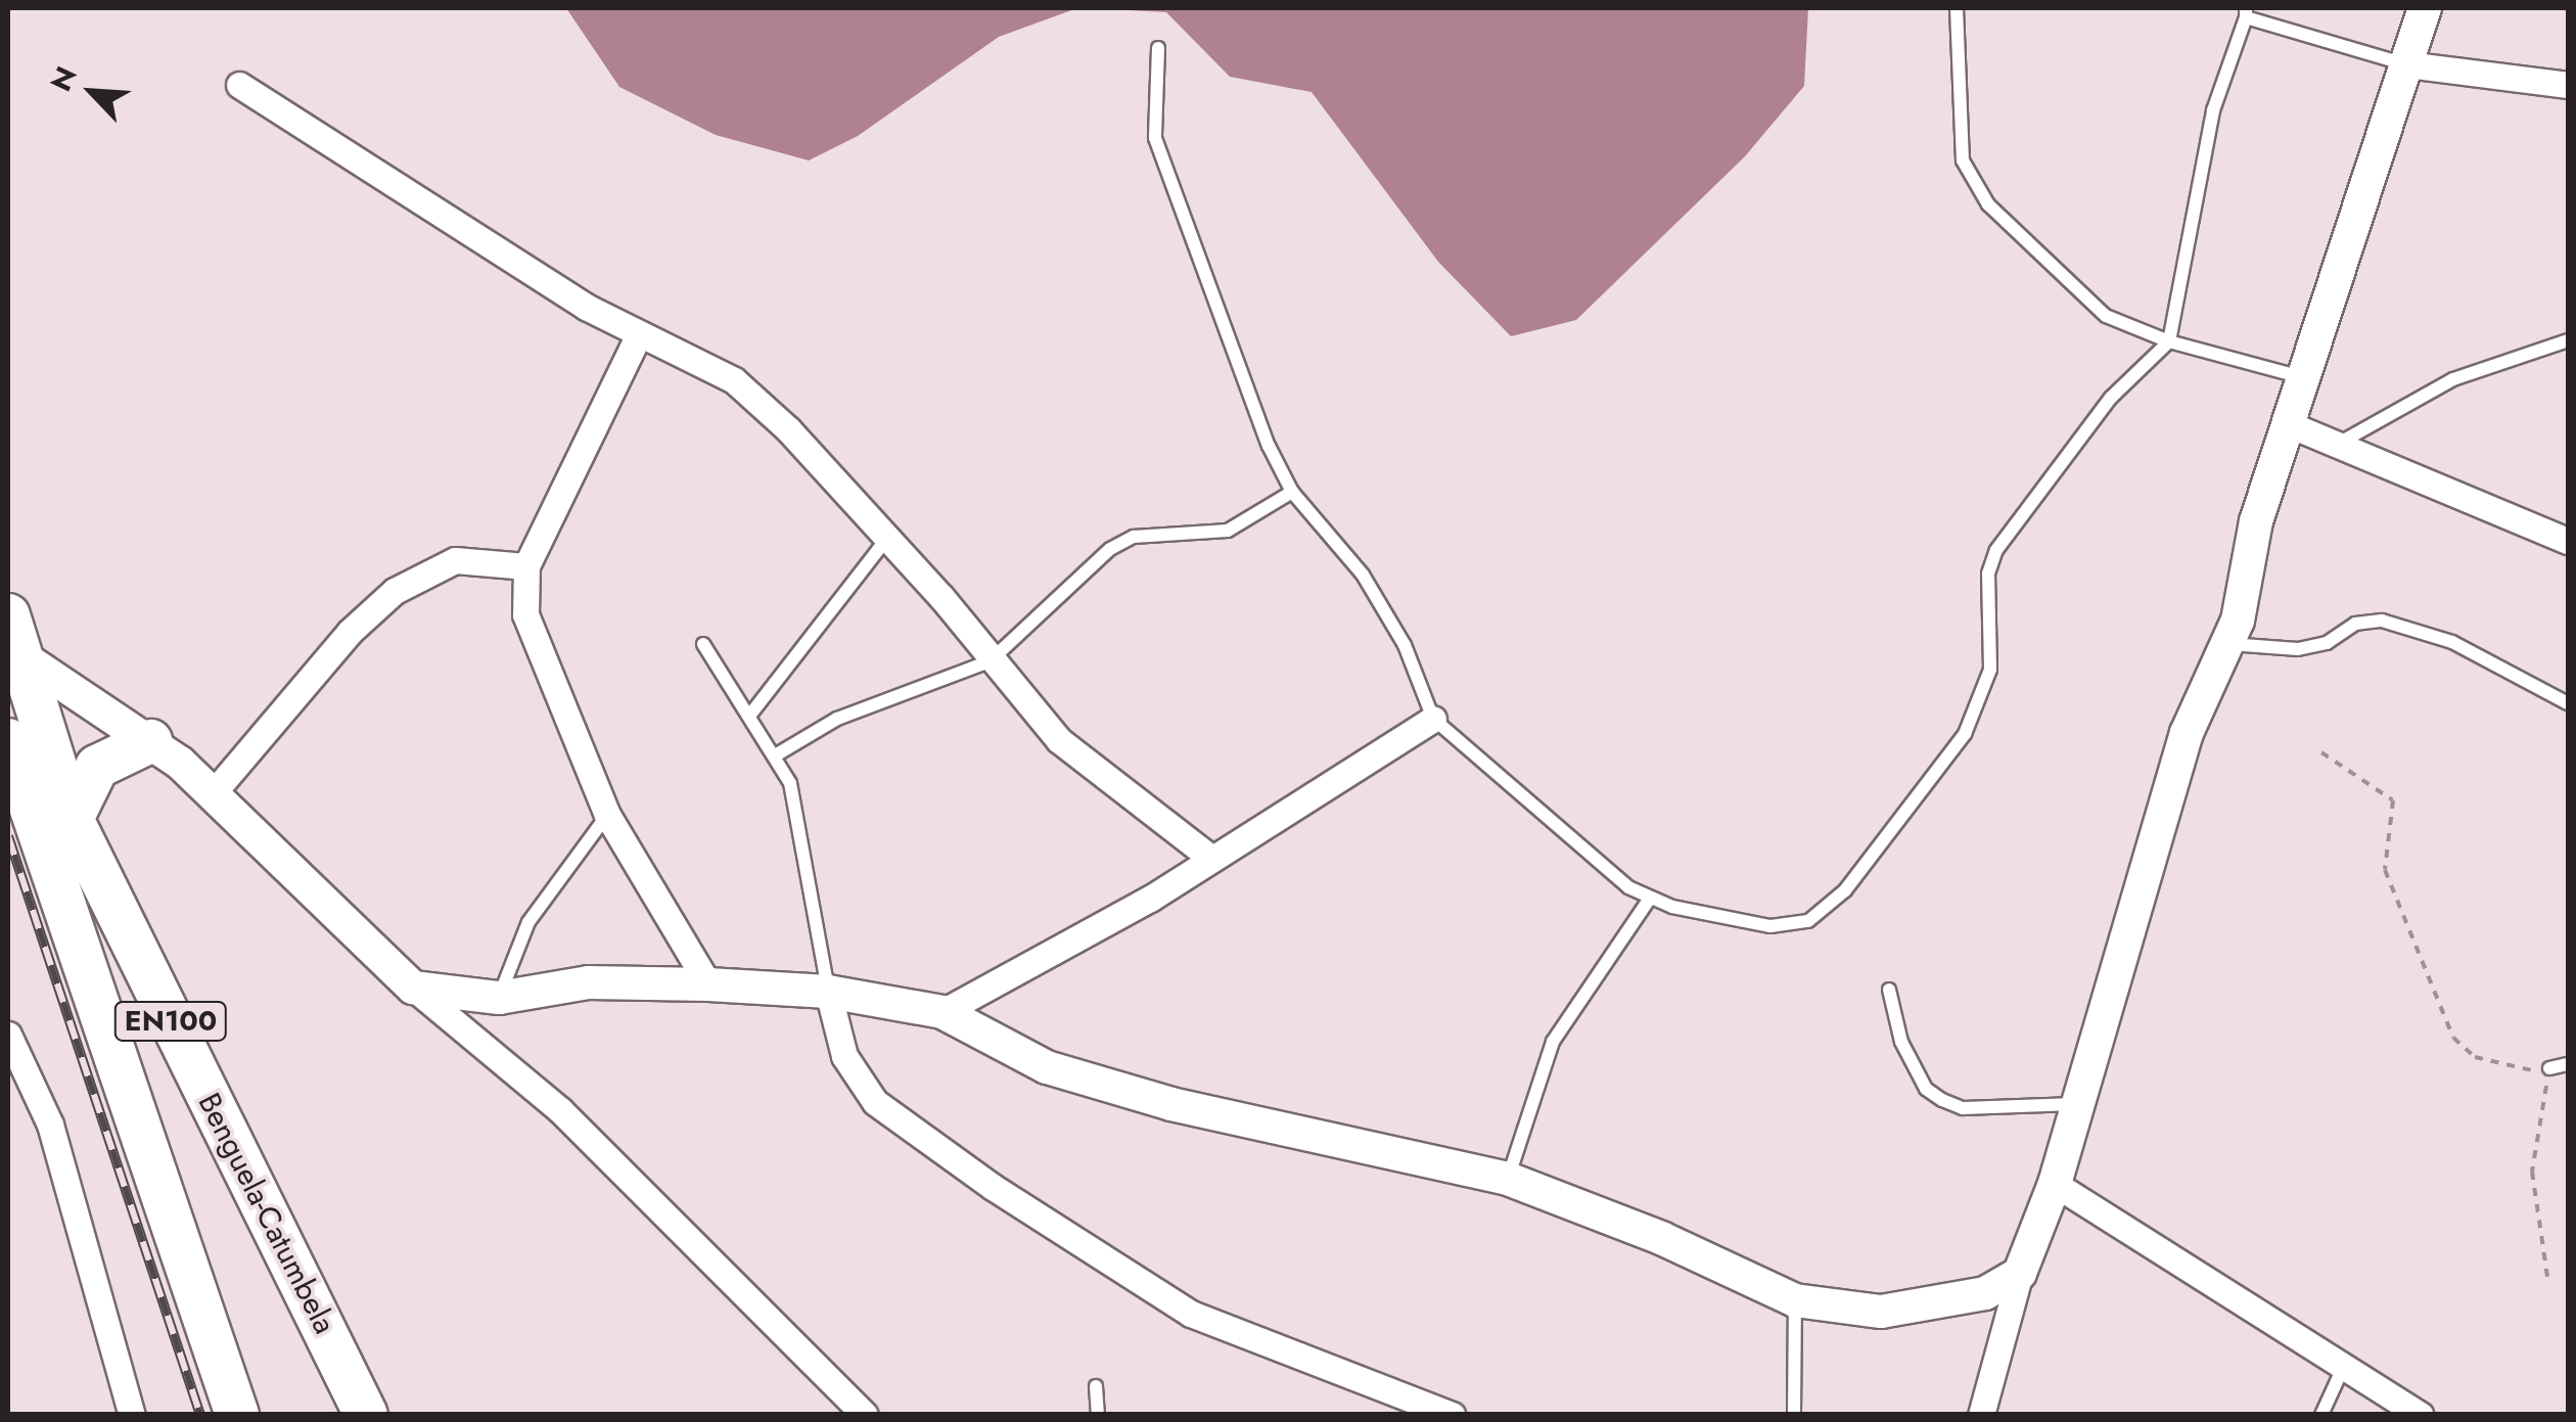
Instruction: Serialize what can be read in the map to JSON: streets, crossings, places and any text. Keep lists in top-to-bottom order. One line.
{"streets":{"highway":["EN100","Benguela-Catumbela"]},"north":"top left"}
